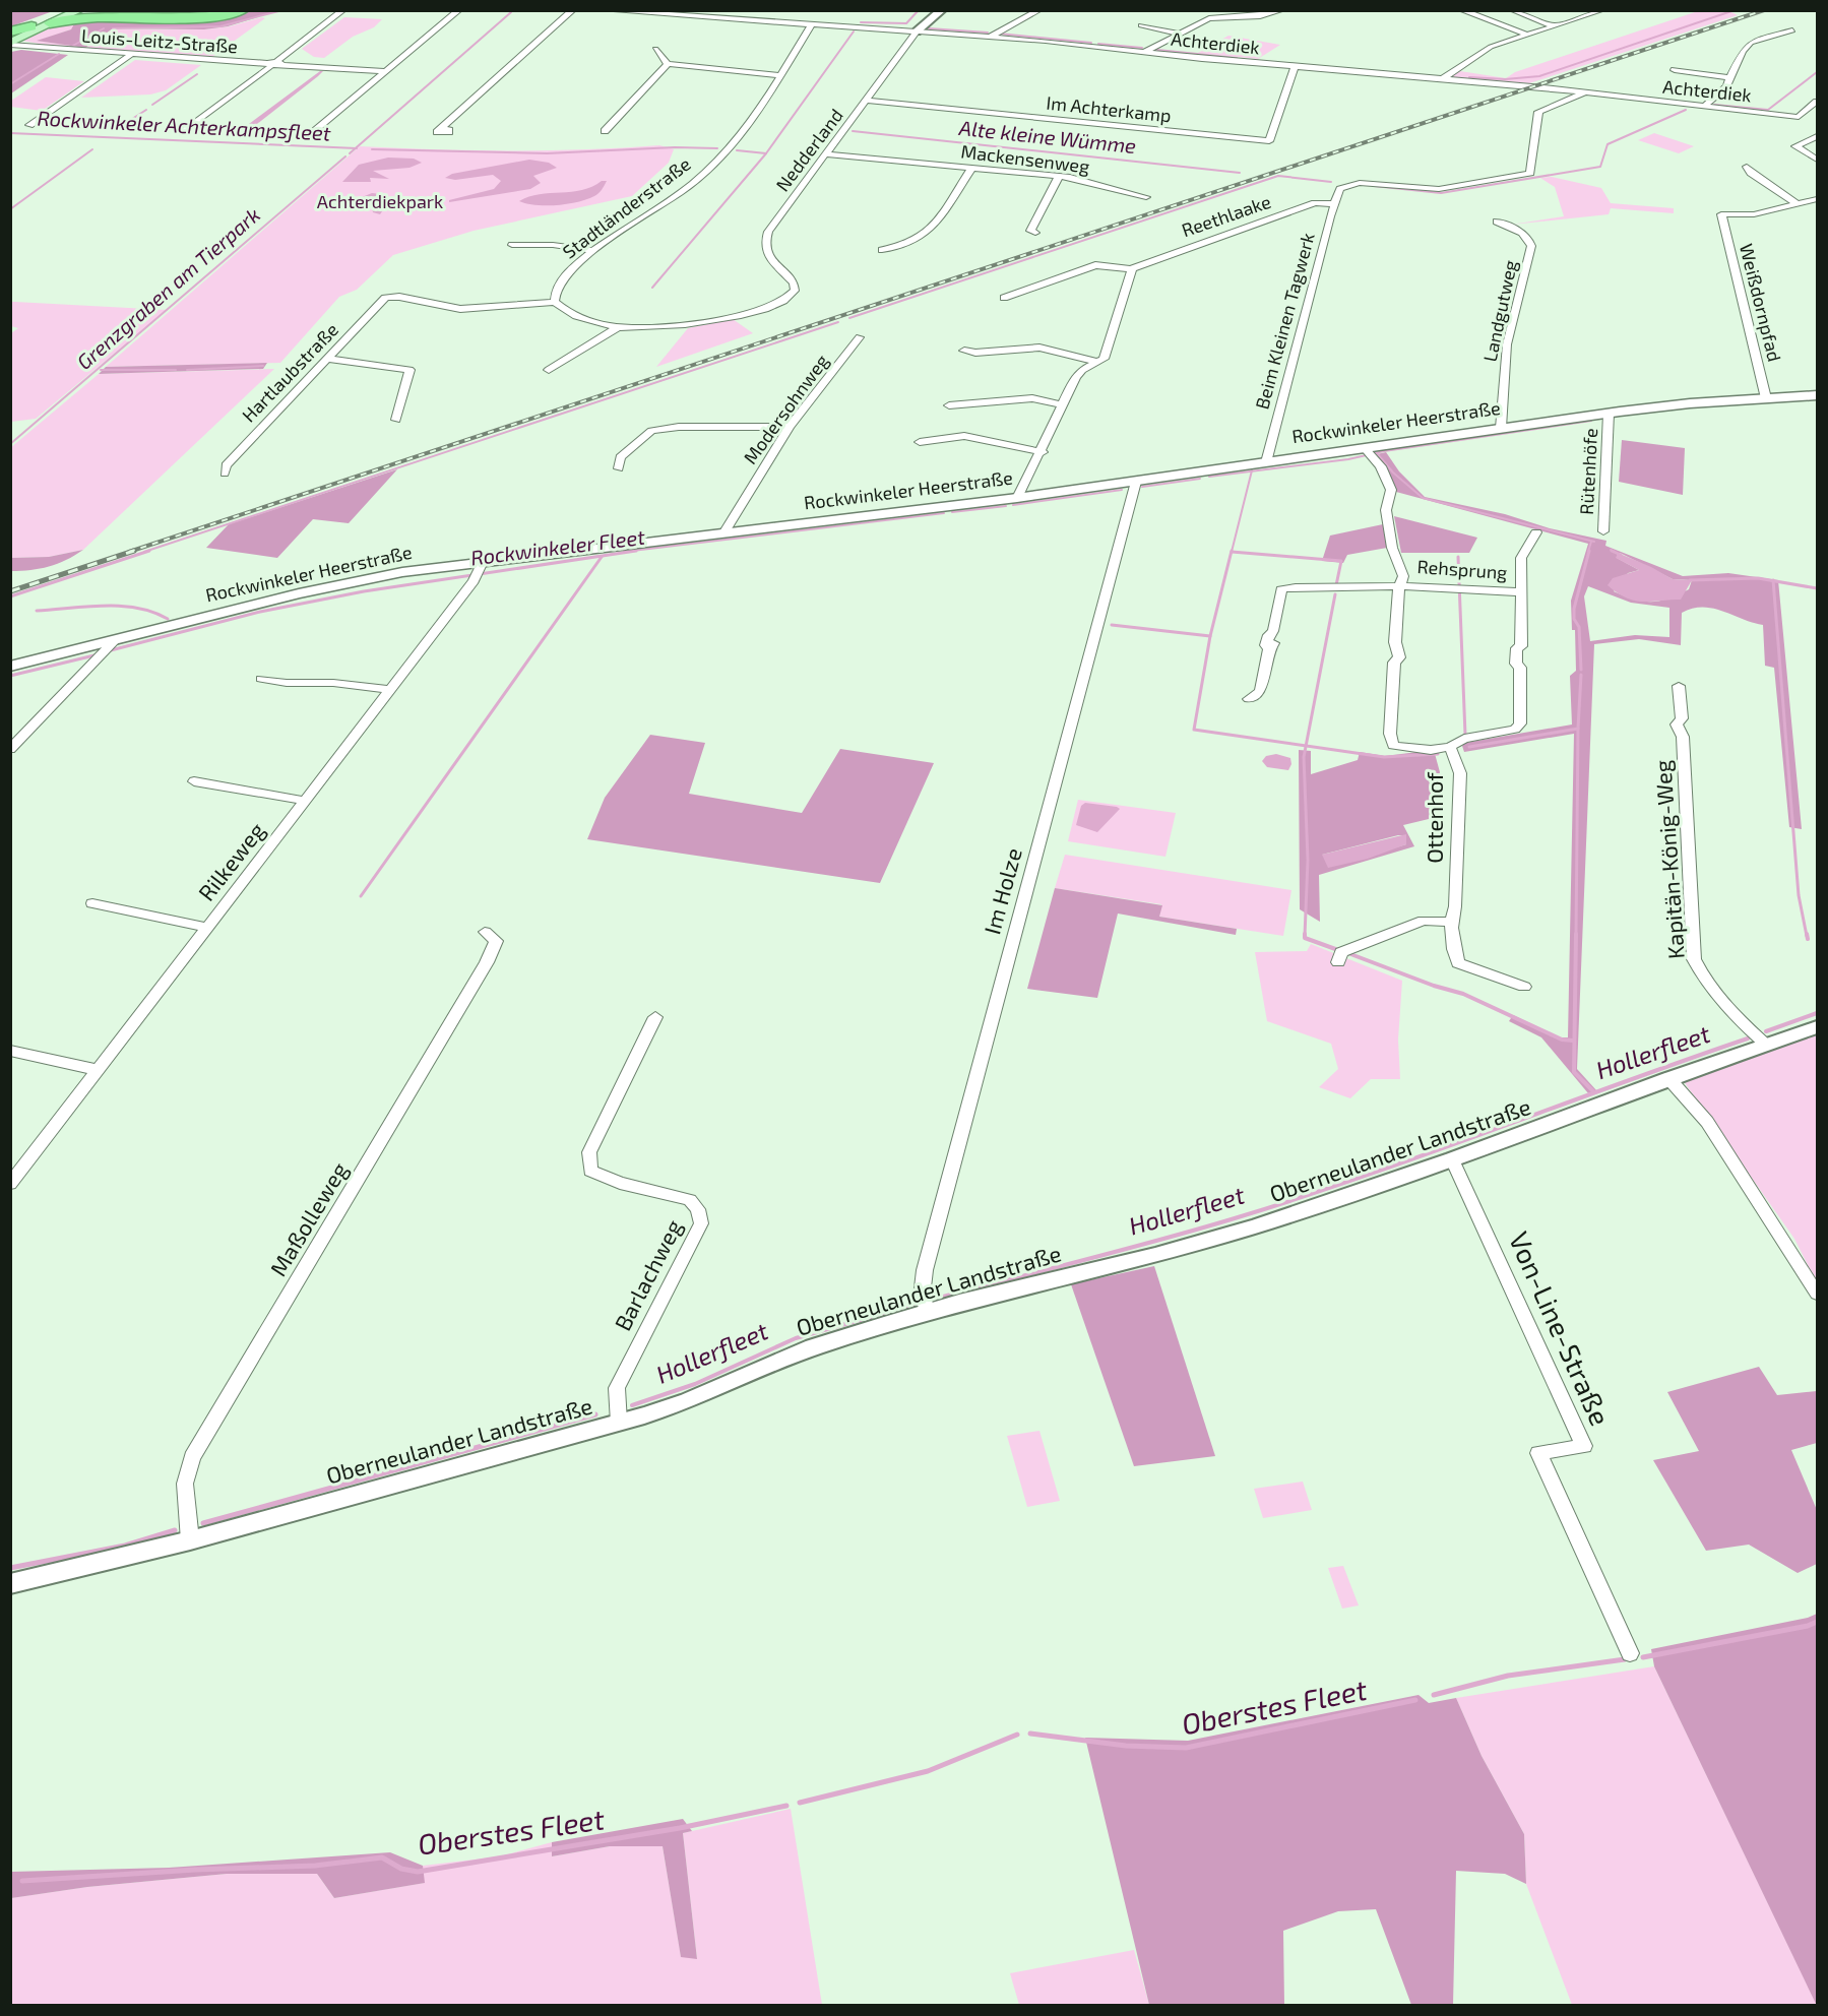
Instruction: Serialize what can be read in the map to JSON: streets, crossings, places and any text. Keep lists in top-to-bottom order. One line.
{"streets":{"main road":["Rockwinkeler Heerstraße"],"street":["Louis-Leitz-Straße","Achterdiek","Im Achterkamp","Nedderland","Mackensenweg","Stadtländerstraße","Reethlaake","Weißdornpfad","Landgutweg","Beim Kleinen Tagwerk","Hartlaubstraße","Modersohnweg","Rütenhöfe","Rehsprung","Ottenhof","Kapitän-König-Weg","Rilkeweg","Im Holze","Oberneulander Landstraße","Maßolleweg","Barlachweg","Von-Line-Straße"]},"crossings":[["Achterdiek","Im Achterkamp"],["Achterdiek","Nedderland"],["Achterdiek","Stadtländerstraße"],["Achterdiek","Beim Kleinen Tagwerk"],["Im Achterkamp","Nedderland"],["Nedderland","Mackensenweg"],["Stadtländerstraße","Hartlaubstraße"],["Reethlaake","Beim Kleinen Tagwerk"],["Weißdornpfad","Rockwinkeler Heerstraße"],["Landgutweg","Rockwinkeler Heerstraße"],["Beim Kleinen Tagwerk","Rockwinkeler Heerstraße"],["Modersohnweg","Rockwinkeler Heerstraße"],["Rockwinkeler Heerstraße","Rütenhöfe"],["Rockwinkeler Heerstraße","Ottenhof"],["Rockwinkeler Heerstraße","Rilkeweg"],["Rockwinkeler Heerstraße","Im Holze"],["Rehsprung","Ottenhof"],["Kapitän-König-Weg","Oberneulander Landstraße"],["Im Holze","Oberneulander Landstraße"],["Oberneulander Landstraße","Maßolleweg"],["Oberneulander Landstraße","Barlachweg"],["Oberneulander Landstraße","Von-Line-Straße"]],"water":["Rockwinkeler Achterkampsfleet","Alte kleine Wümme","Grenzgraben am Tierpark","Rockwinkeler Fleet","Hollerfleet","Oberstes Fleet"],"parks":["Achterdiekpark"]}
